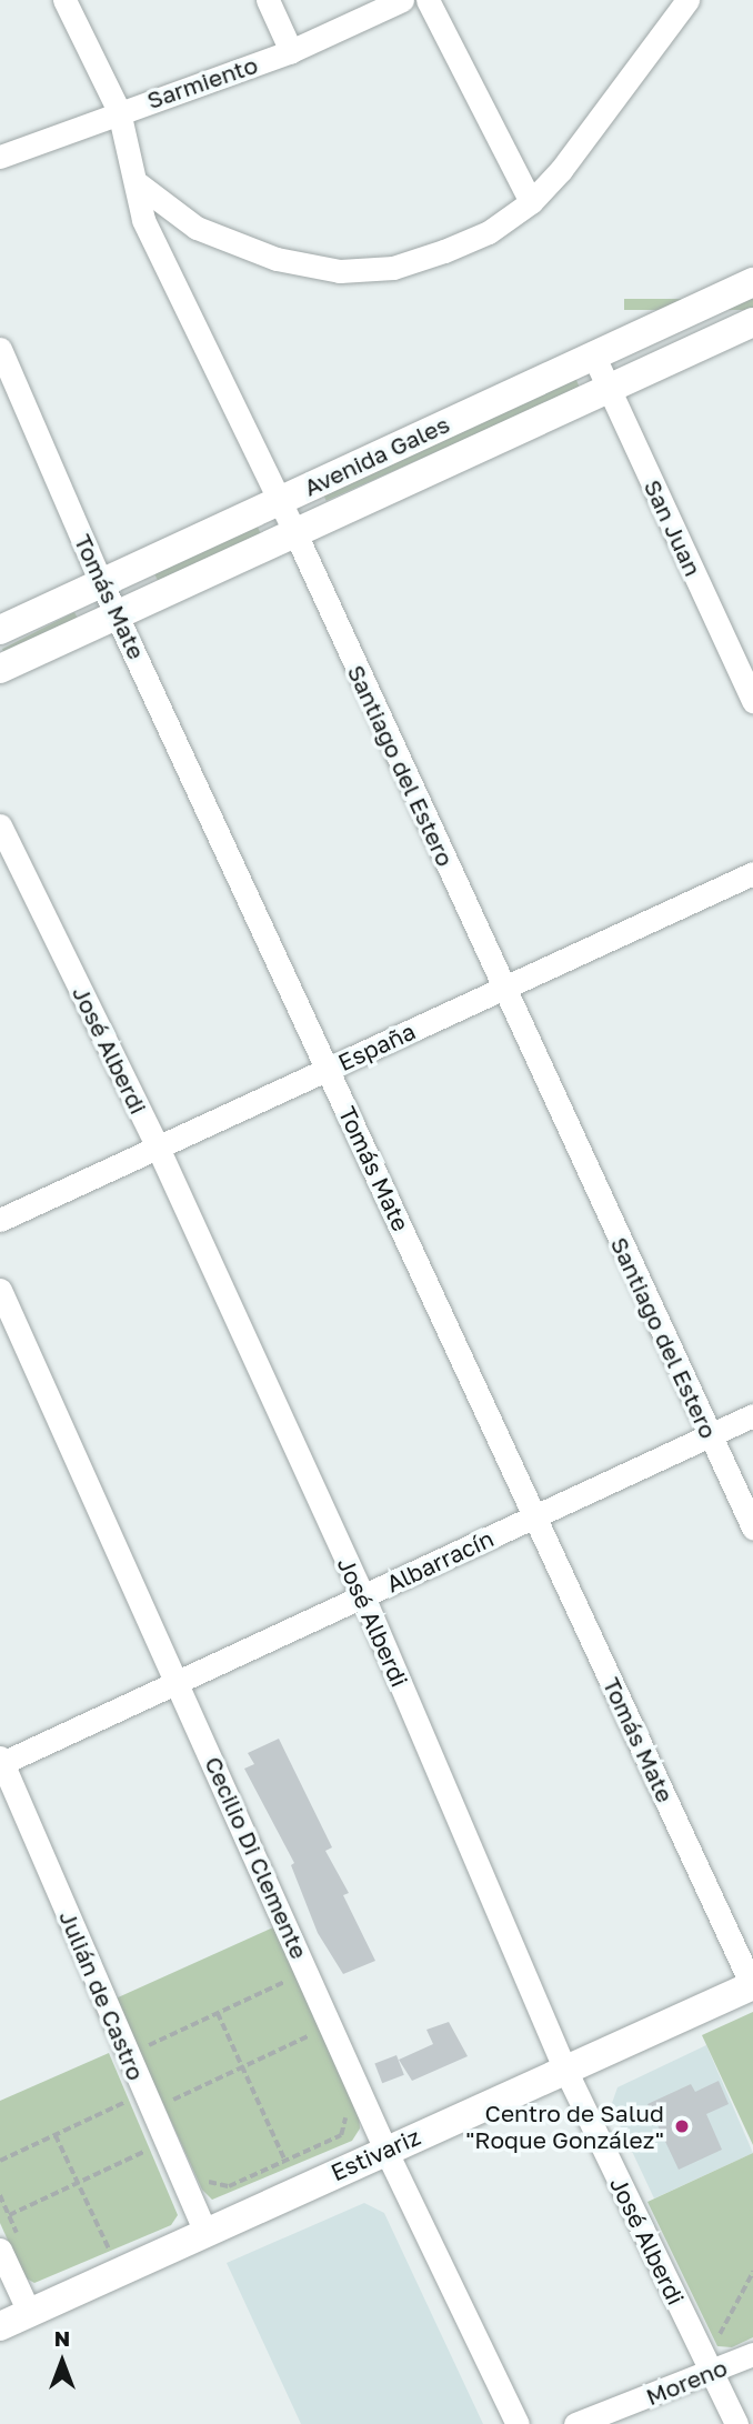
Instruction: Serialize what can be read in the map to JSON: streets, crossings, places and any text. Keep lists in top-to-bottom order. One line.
{"streets":{"street":["Sarmiento","Avenida Gales","San Juan","Tomás Mate","Santiago del Estero","España","José Alberdi","Albarracín","Cecilio Di Clemente","Julián de Castro","Estivariz","Moreno"]},"crossings":[["Sarmiento","Santiago del Estero"],["Avenida Gales","San Juan"],["Avenida Gales","Tomás Mate"],["Avenida Gales","Santiago del Estero"],["Tomás Mate","España"],["Tomás Mate","Albarracín"],["Tomás Mate","Estivariz"],["Santiago del Estero","España"],["Santiago del Estero","Albarracín"],["España","José Alberdi"],["José Alberdi","Albarracín"],["José Alberdi","Estivariz"],["José Alberdi","Moreno"],["Albarracín","Cecilio Di Clemente"],["Albarracín","Julián de Castro"],["Cecilio Di Clemente","Estivariz"],["Julián de Castro","Estivariz"]],"places":["Centro de Salud \"Roque González\""],"north":"top"}
